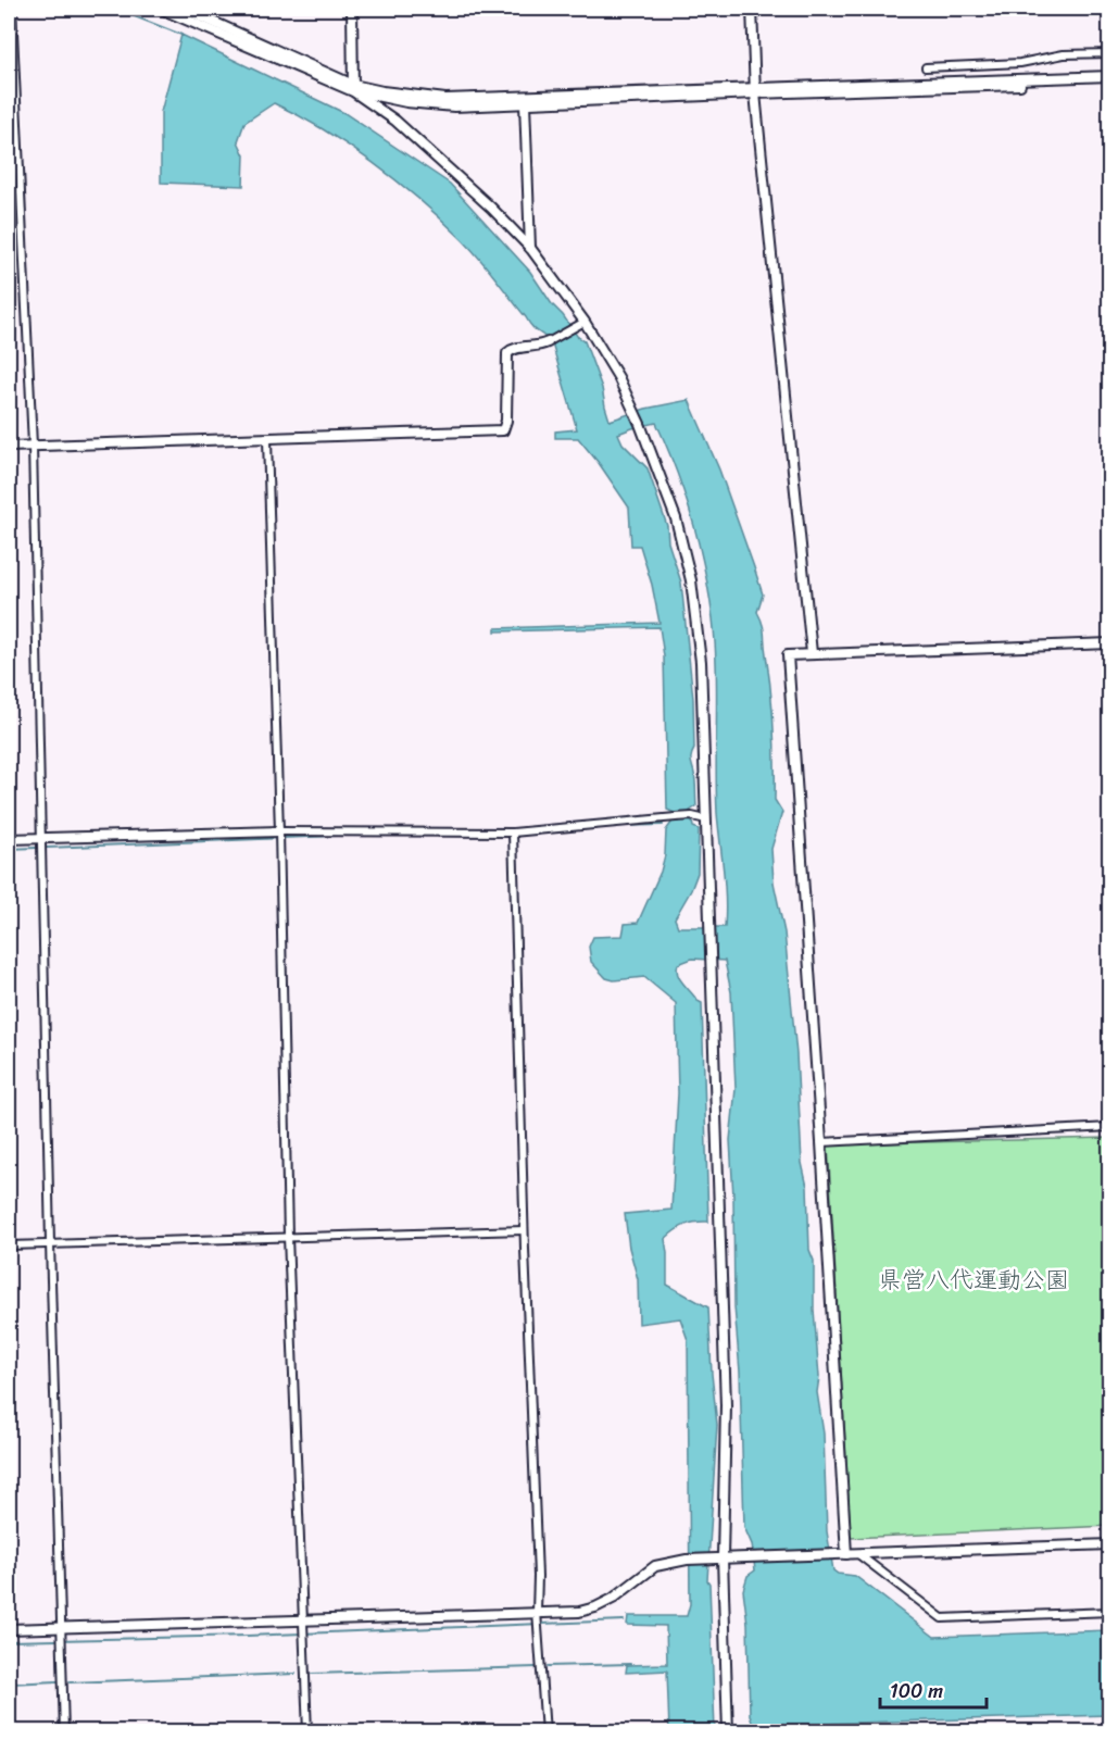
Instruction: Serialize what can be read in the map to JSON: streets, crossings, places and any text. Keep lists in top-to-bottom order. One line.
{"parks":["県営八代運動公園"],"scale_bar":"100 m"}
